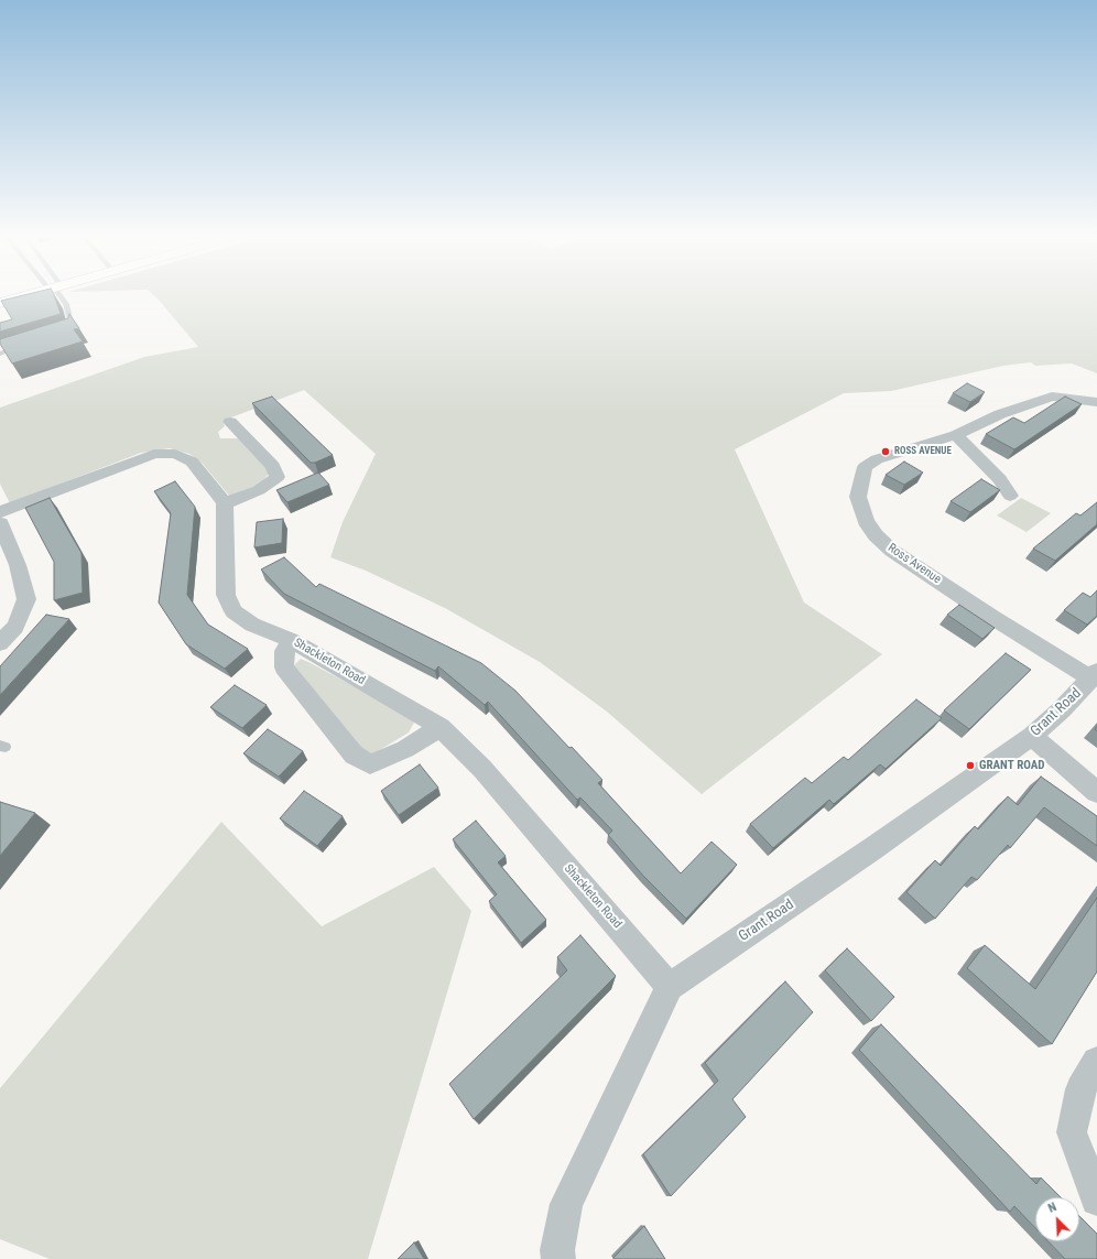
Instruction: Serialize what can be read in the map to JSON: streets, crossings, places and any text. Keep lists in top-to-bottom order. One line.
{"streets":{"street":["Ross Avenue","Shackleton Road","Grant Road"]},"crossings":[["Ross Avenue","Grant Road"],["Shackleton Road","Grant Road"]],"places":["ROSS AVENUE","GRANT ROAD"],"north":"top left"}
